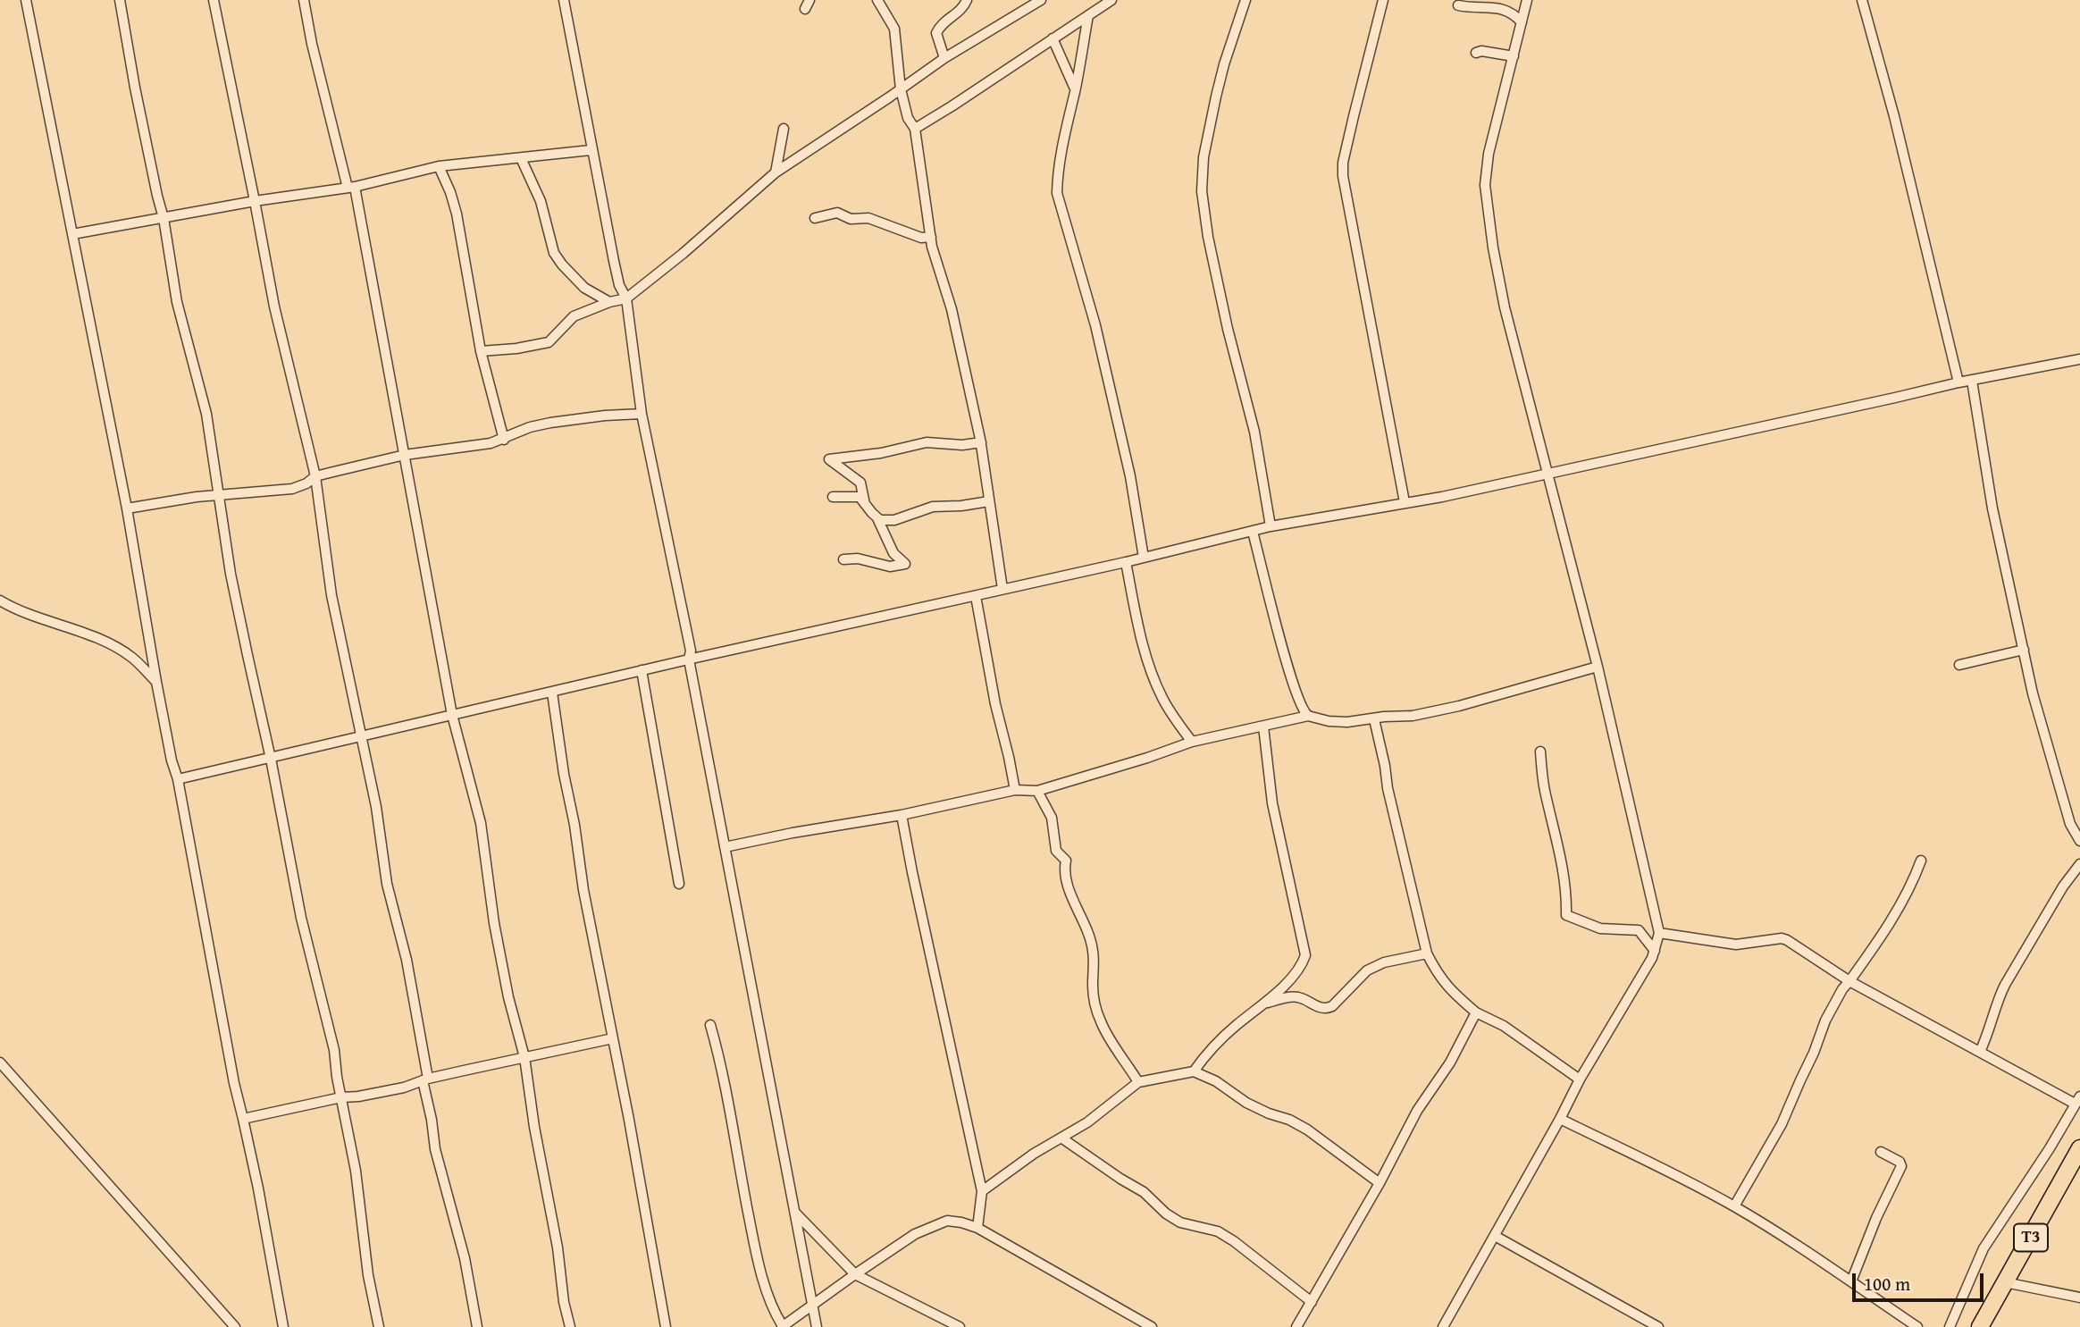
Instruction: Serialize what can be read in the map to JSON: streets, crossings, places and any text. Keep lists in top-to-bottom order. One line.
{"streets":{"highway":["T3"]},"scale_bar":"100 m"}
